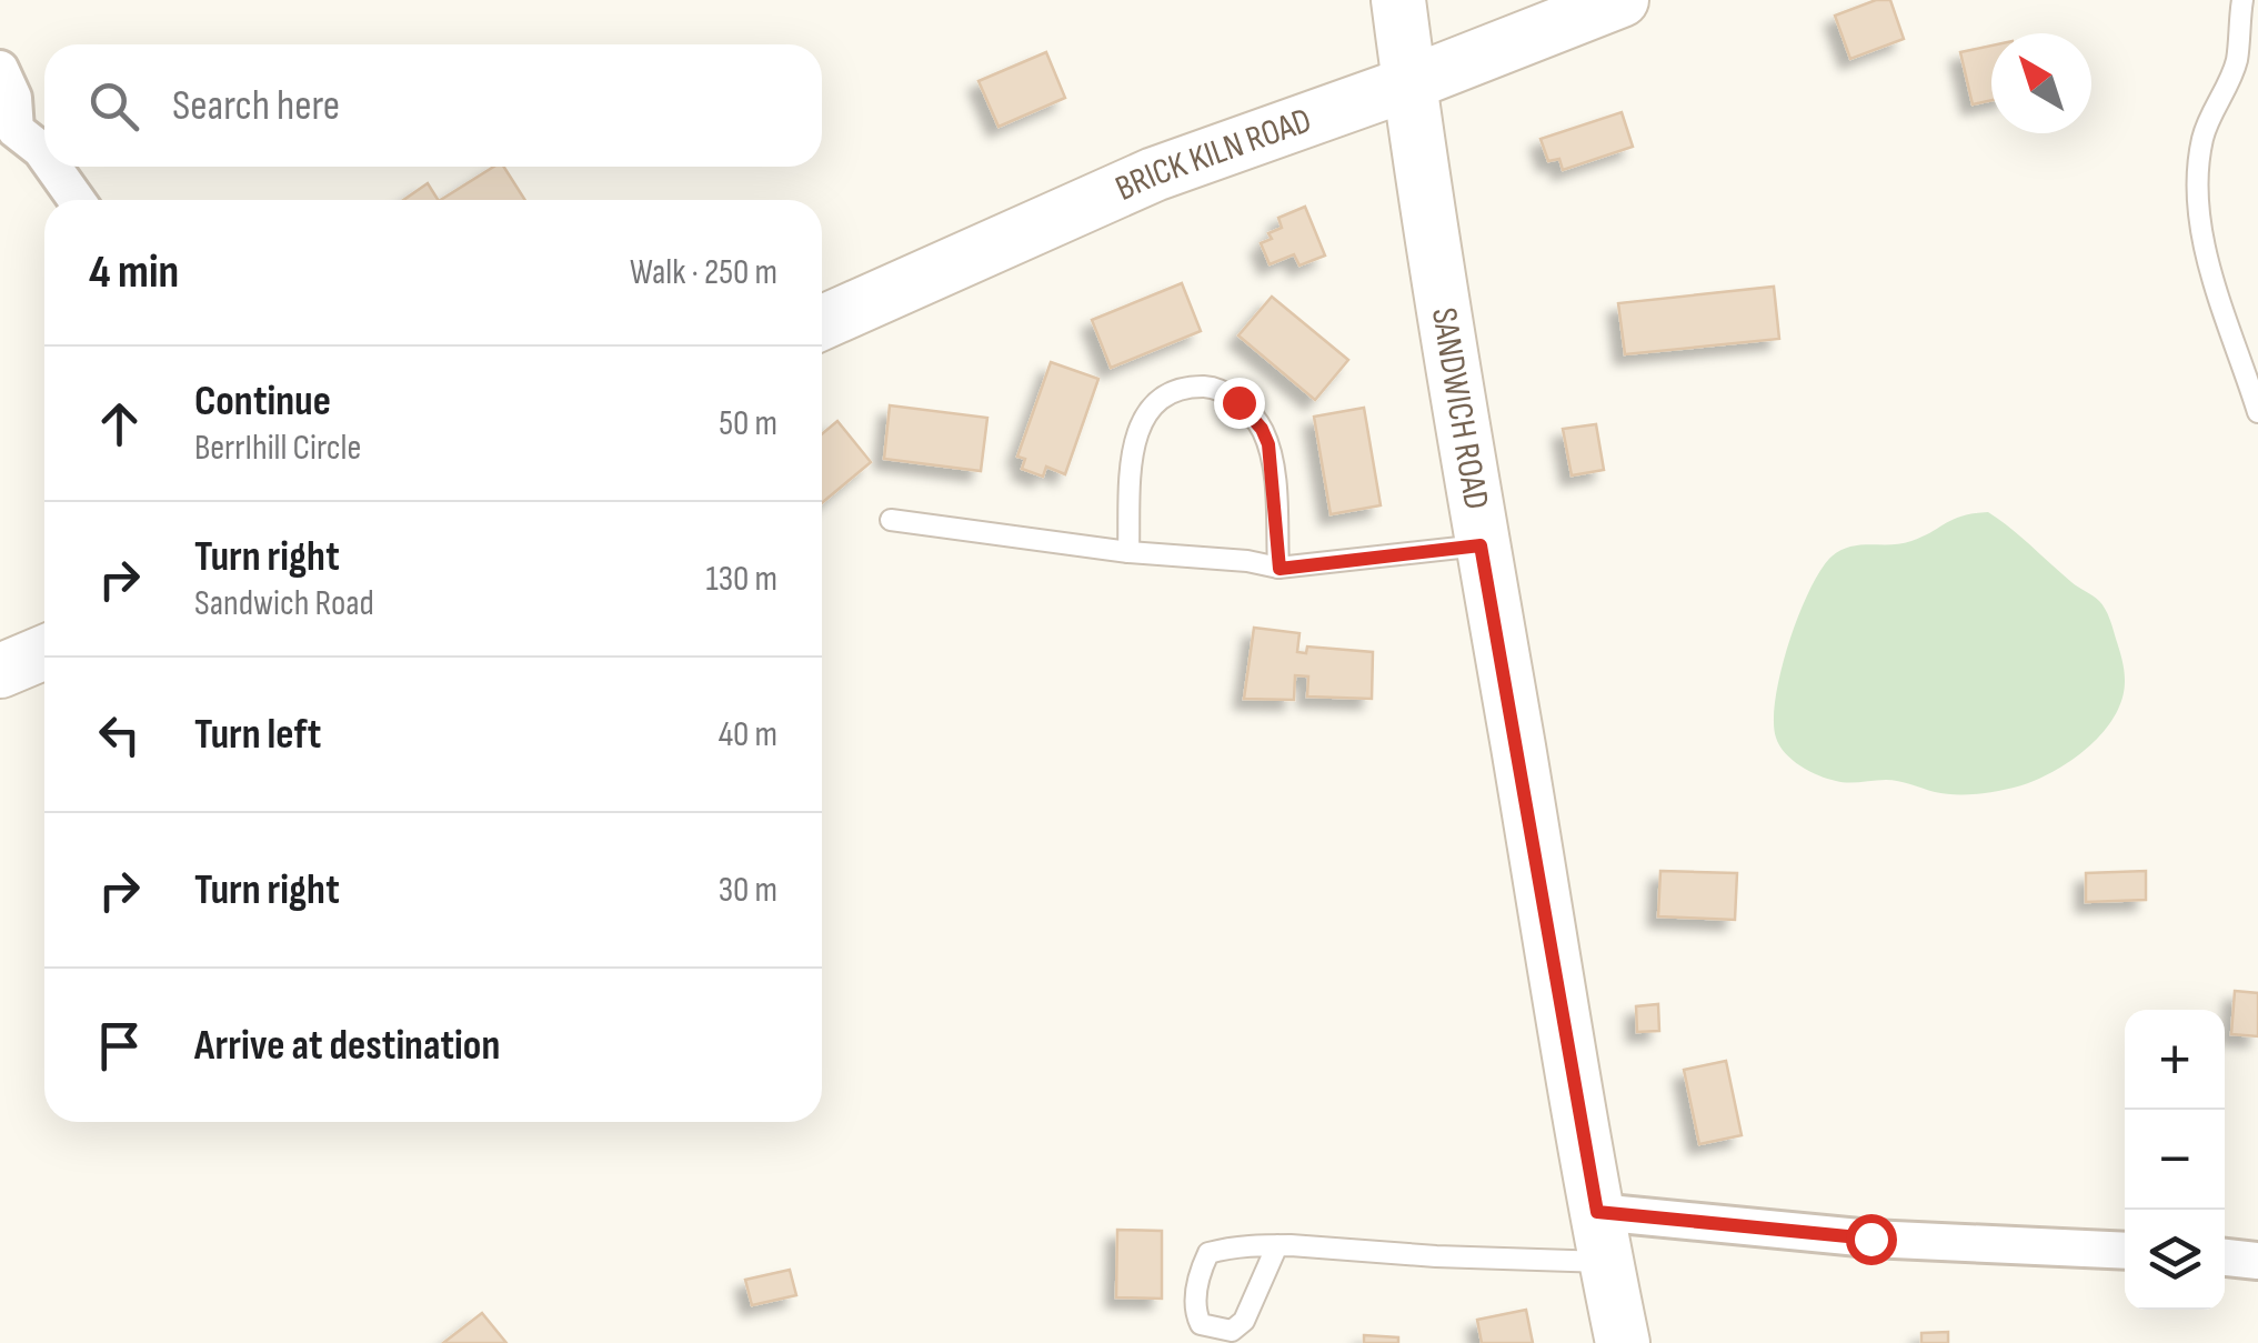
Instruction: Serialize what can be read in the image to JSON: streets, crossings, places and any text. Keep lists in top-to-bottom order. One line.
{"streets":{"main road":["BRICK KILN ROAD","SANDWICH ROAD"]},"crossings":[["BRICK KILN ROAD","SANDWICH ROAD"]],"north":"top left","page":{"search":"Search here","heading":["4 min","Walk · 250 m"],"list":[["Continue","BerrIhill Circle","50 m"],["Turn right","Sandwich Road","130 m"],["Turn left","40 m"],["Turn right","30 m"],"Arrive at destination"],"map_buttons":["+","−"]}}
